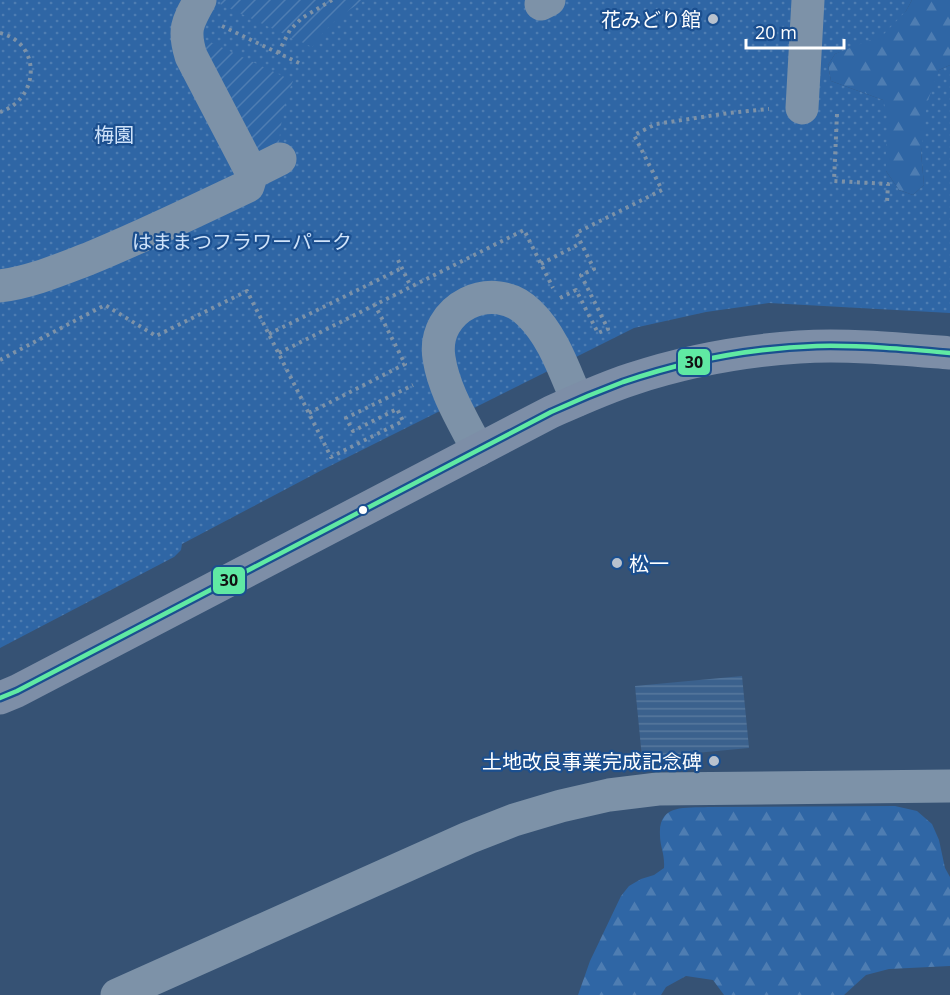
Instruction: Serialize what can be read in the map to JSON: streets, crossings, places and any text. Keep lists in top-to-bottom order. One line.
{"parks":["梅園","はままつフラワーパーク"],"places":["花みどり館","松一","土地改良事業完成記念碑"],"lines":["transit line 30"],"scale_bar":"20 m"}
